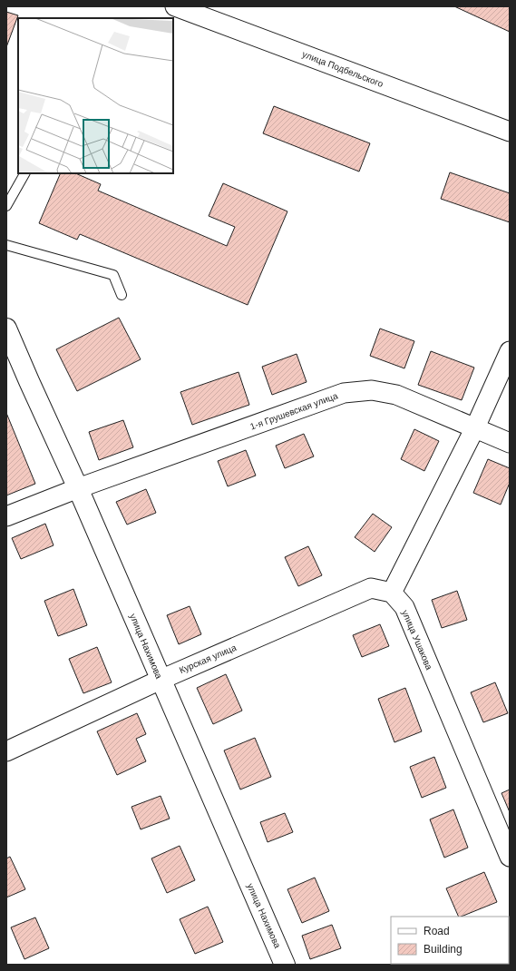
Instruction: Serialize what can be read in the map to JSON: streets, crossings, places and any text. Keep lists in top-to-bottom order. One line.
{"streets":{"street":["улица Подбельского","1-я Грушевская улица","улица Ушакова","улица Нахимова","Курская улица"]},"crossings":[["1-я Грушевская улица","улица Нахимова"],["улица Ушакова","Курская улица"],["улица Нахимова","Курская улица"]],"legend":["Road","Building"]}
